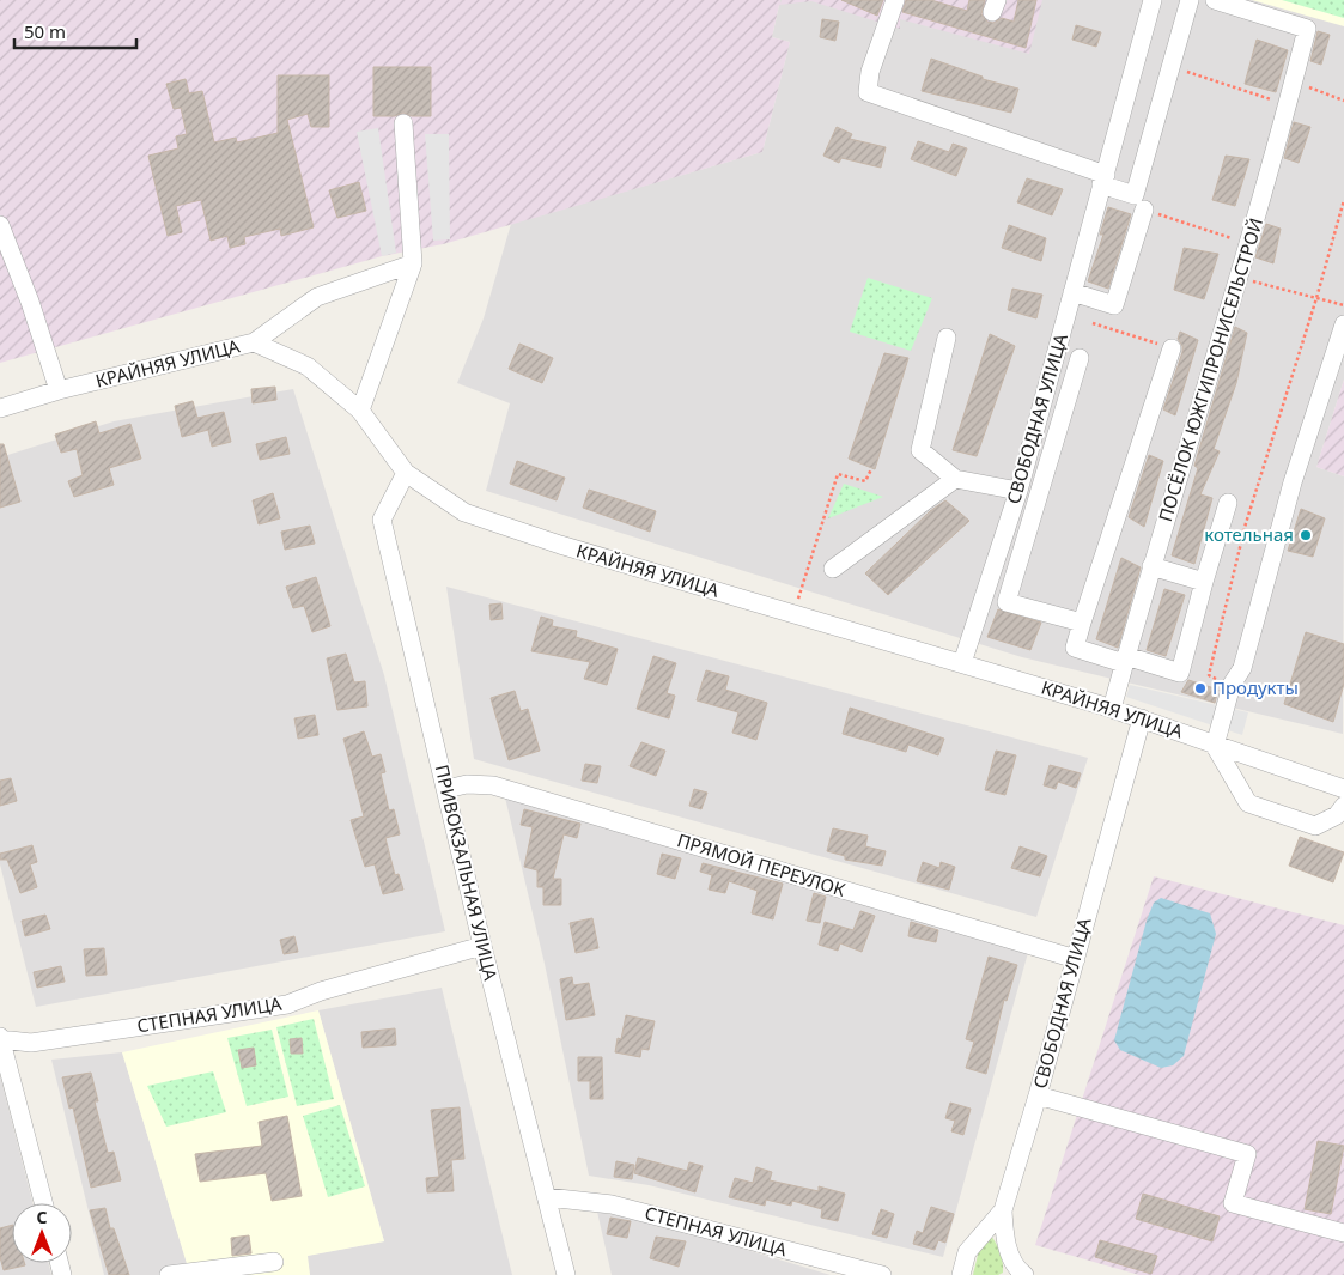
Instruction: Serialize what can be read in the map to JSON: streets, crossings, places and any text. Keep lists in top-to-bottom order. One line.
{"streets":{"street":["КРАЙНЯЯ УЛИЦА","ПОСЁЛОК ЮЖГИПРОНИСЕЛЬСТРОЙ","СВОБОДНАЯ УЛИЦА","ПРЯМОЙ ПЕРЕУЛОК","ПРИВОКЗАЛЬНАЯ УЛИЦА","СТЕПНАЯ УЛИЦА"]},"crossings":[["КРАЙНЯЯ УЛИЦА","ПОСЁЛОК ЮЖГИПРОНИСЕЛЬСТРОЙ"],["КРАЙНЯЯ УЛИЦА","СВОБОДНАЯ УЛИЦА"],["КРАЙНЯЯ УЛИЦА","ПРИВОКЗАЛЬНАЯ УЛИЦА"],["СВОБОДНАЯ УЛИЦА","ПРЯМОЙ ПЕРЕУЛОК"],["ПРЯМОЙ ПЕРЕУЛОК","ПРИВОКЗАЛЬНАЯ УЛИЦА"],["ПРИВОКЗАЛЬНАЯ УЛИЦА","СТЕПНАЯ УЛИЦА"]],"places":["котельная","Продукты"],"scale_bar":"50 m","north":"top"}
